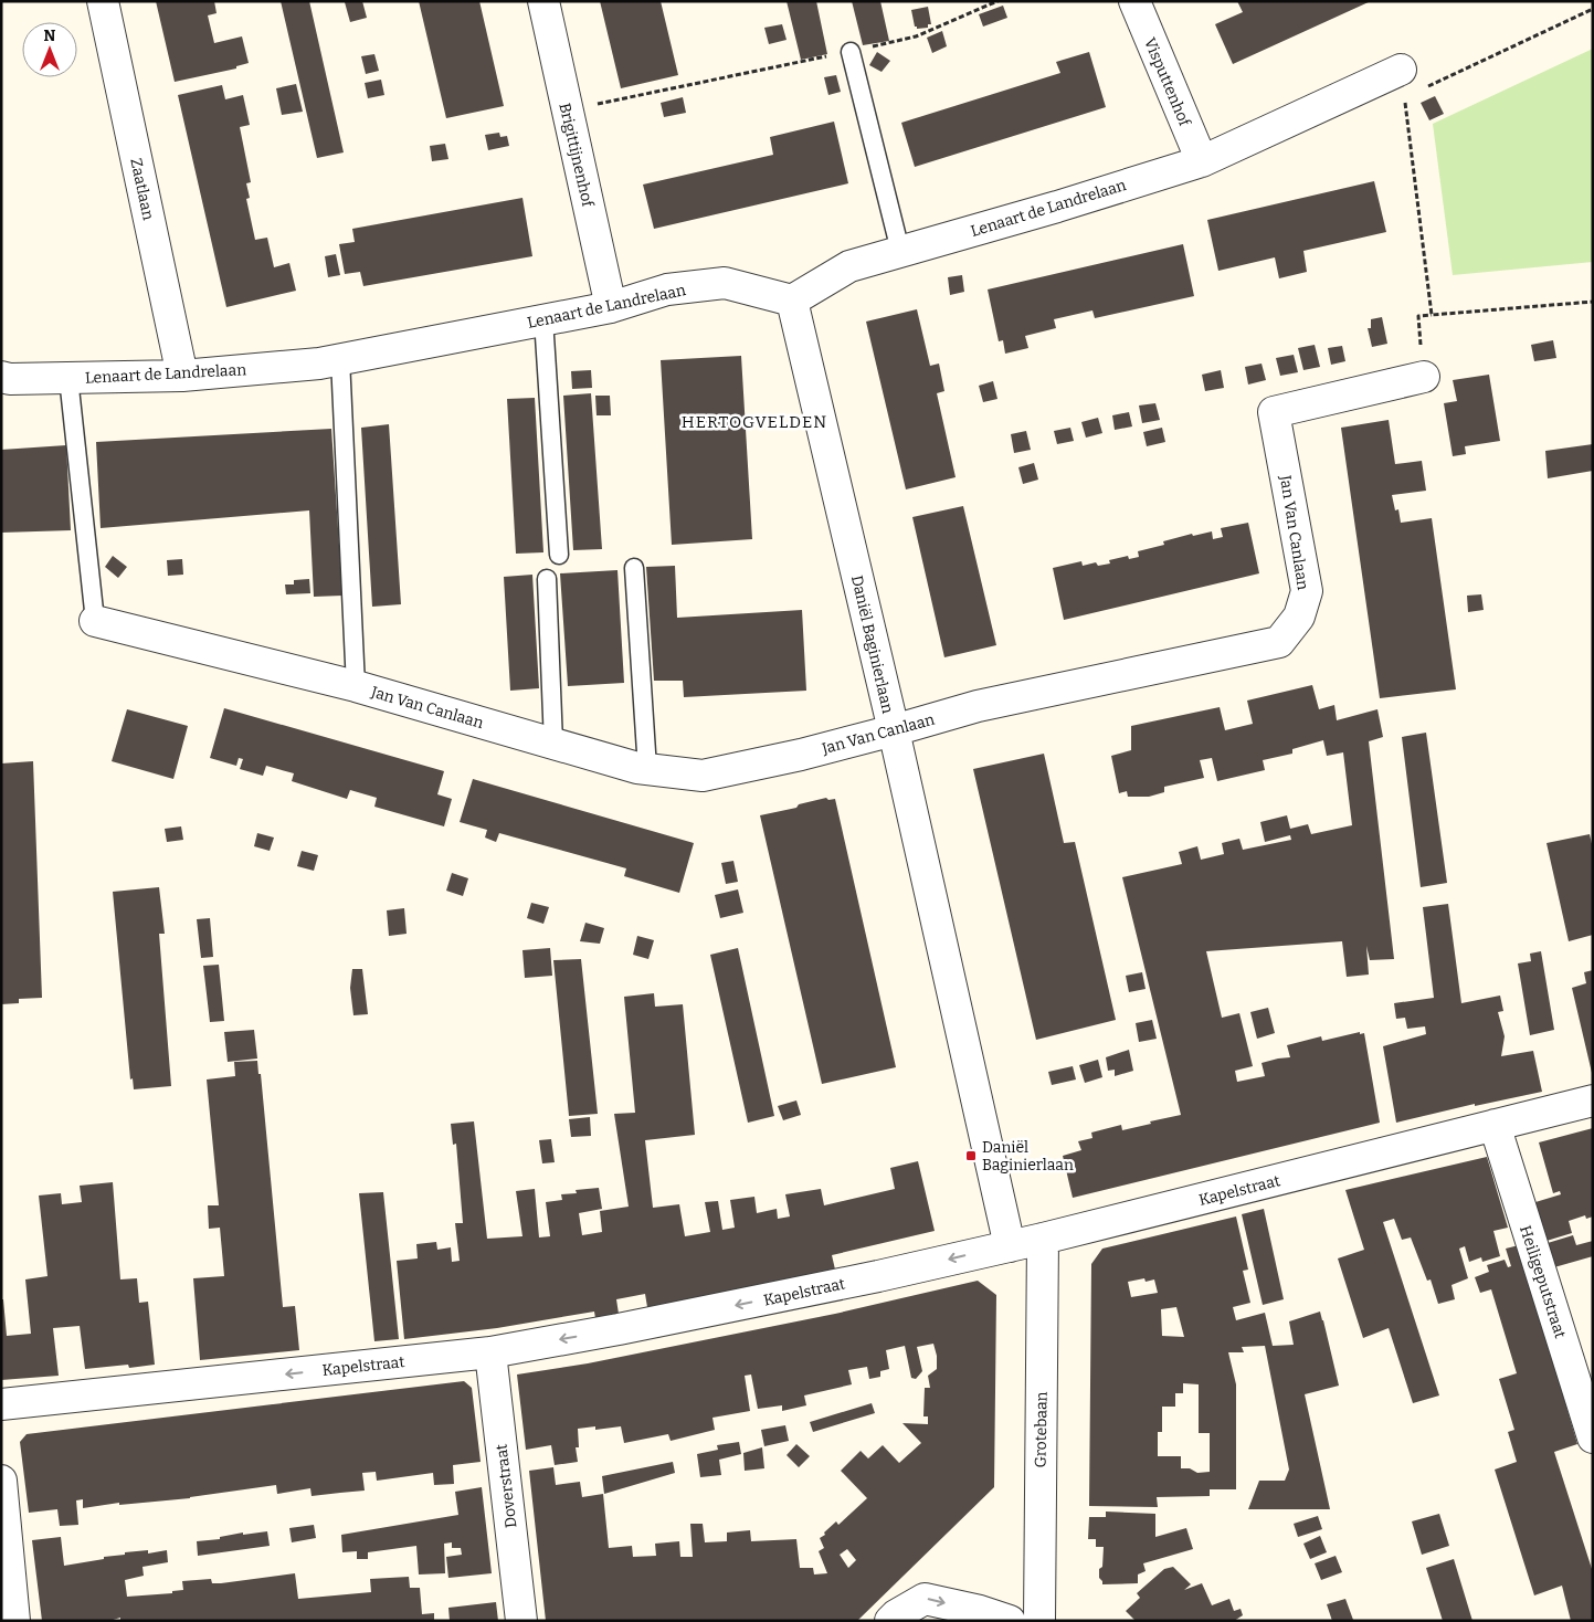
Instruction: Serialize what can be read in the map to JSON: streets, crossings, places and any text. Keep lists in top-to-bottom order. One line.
{"streets":{"street":["Visputtenhof","Brigittijnenhof","Zaatlaan","Lenaart de Landrelaan","Jan Van Canlaan","Daniël Baginierlaan","Kapelstraat","Heiligeputstraat","Grotebaan","Doverstraat"]},"crossings":[["Visputtenhof","Lenaart de Landrelaan"],["Brigittijnenhof","Lenaart de Landrelaan"],["Zaatlaan","Lenaart de Landrelaan"],["Lenaart de Landrelaan","Daniël Baginierlaan"],["Jan Van Canlaan","Daniël Baginierlaan"],["Daniël Baginierlaan","Kapelstraat"],["Kapelstraat","Heiligeputstraat"],["Kapelstraat","Grotebaan"],["Kapelstraat","Doverstraat"]],"one_way":["Kapelstraat"],"districts":["HERTOGVELDEN"],"places":{"transit":["Daniël Baginierlaan"]},"north":"top"}
